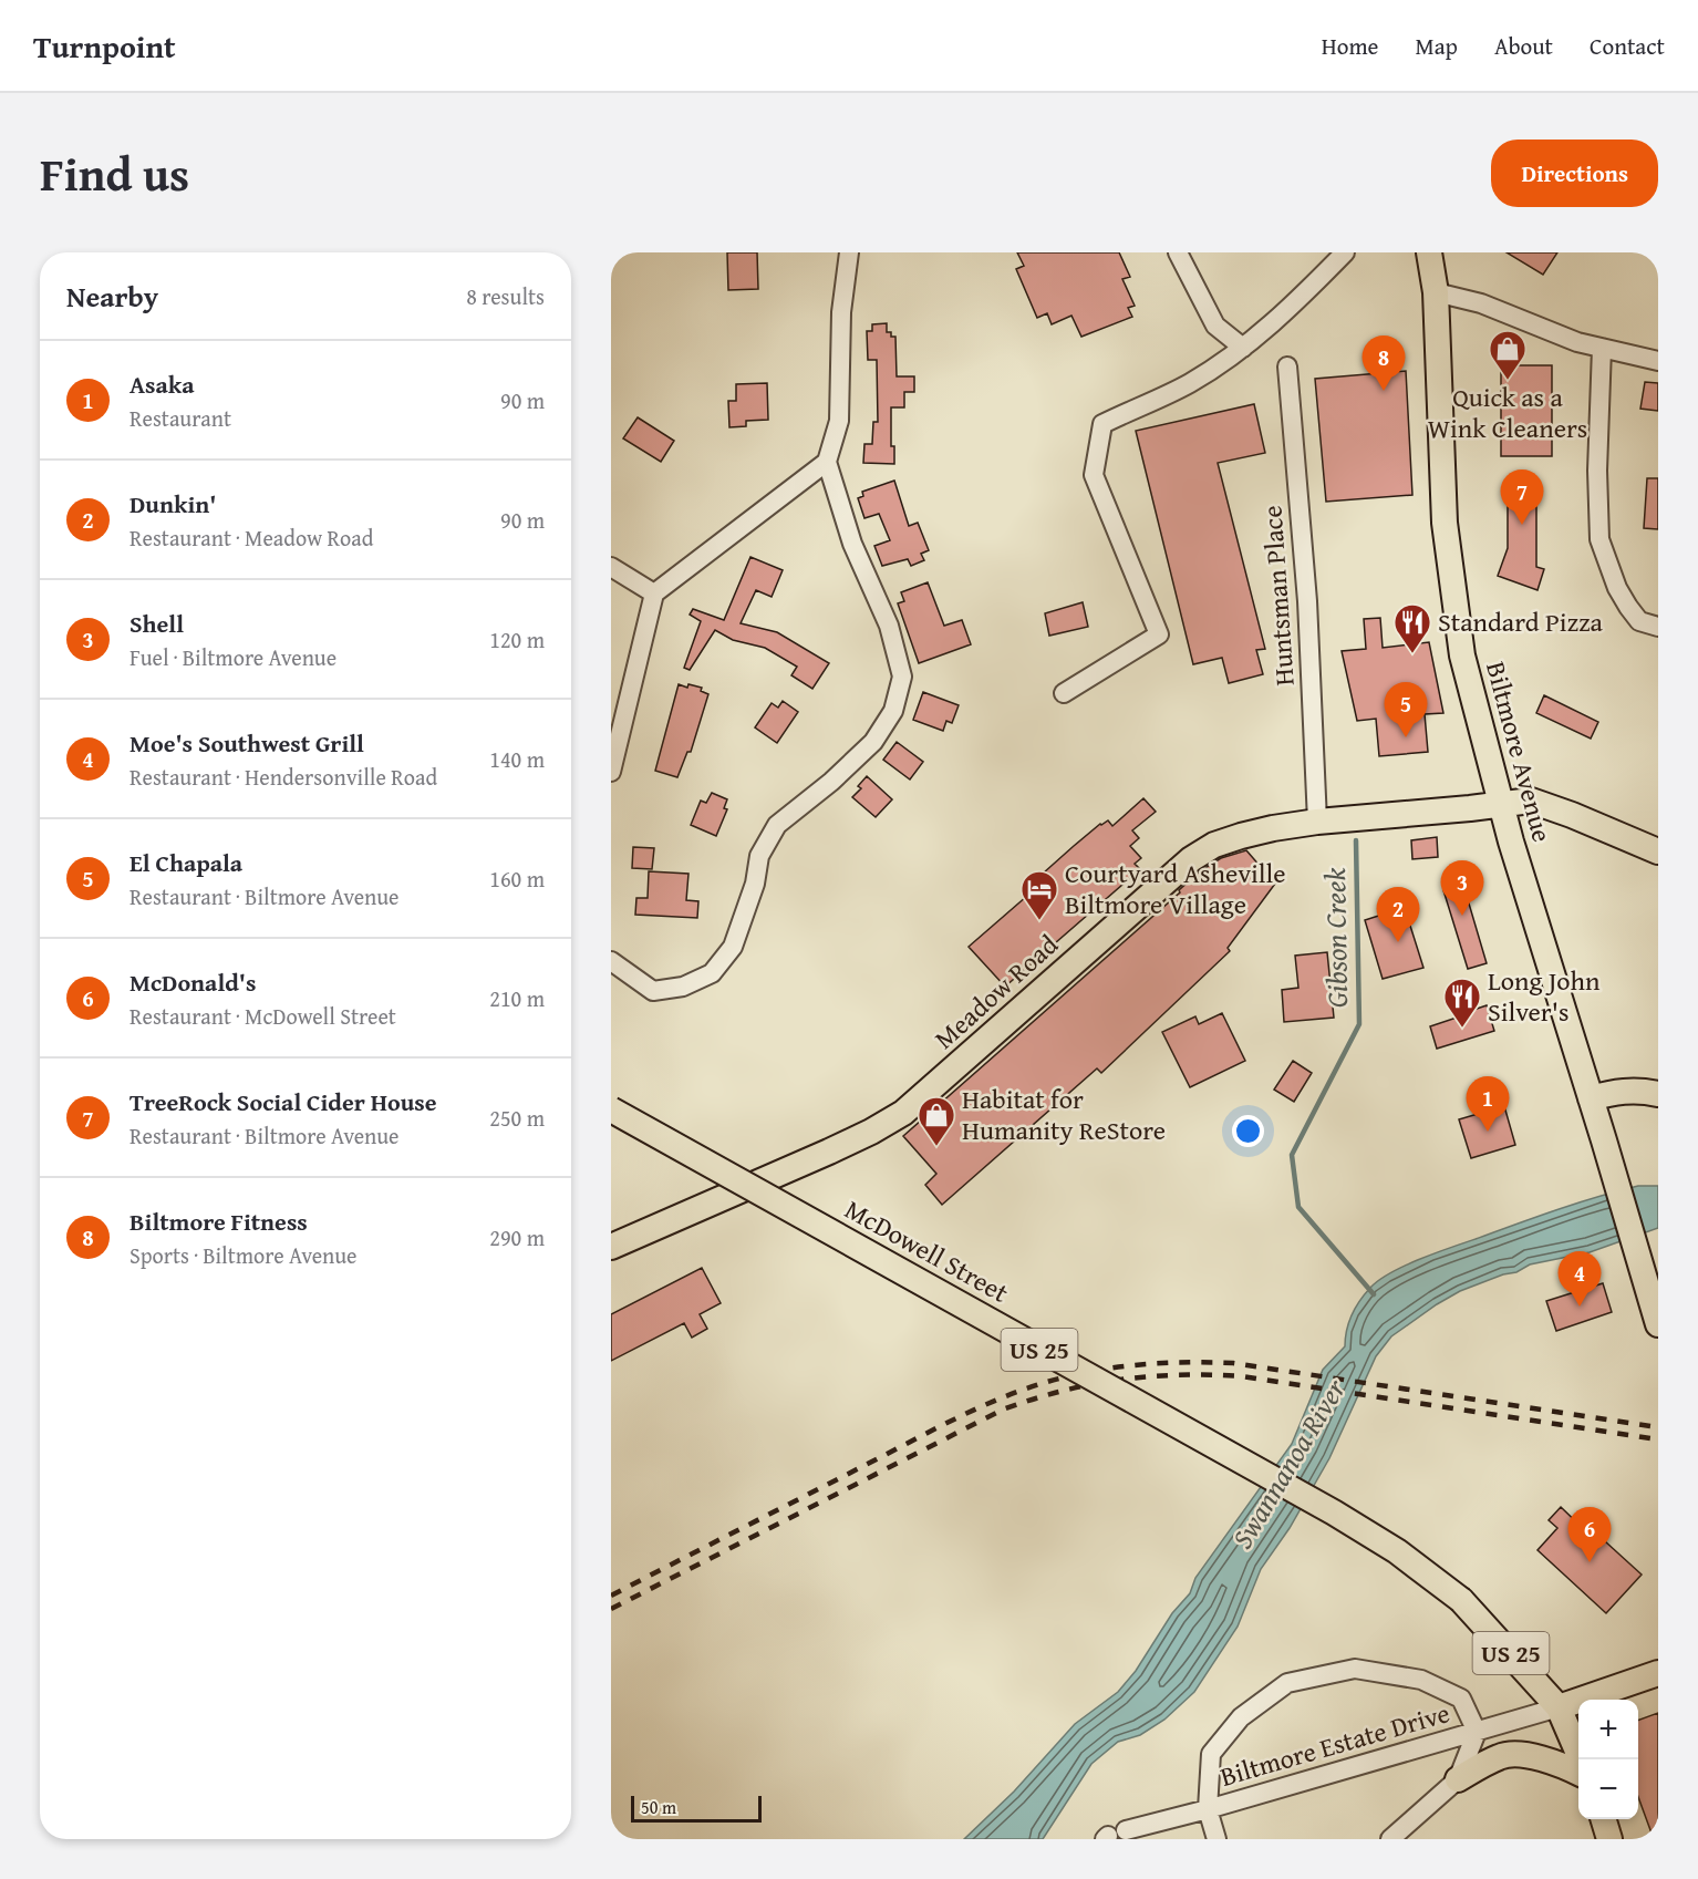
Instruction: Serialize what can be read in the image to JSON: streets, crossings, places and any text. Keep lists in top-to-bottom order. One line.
{"streets":{"main road":["Biltmore Avenue","Meadow Road","McDowell Street","US 25"],"street":["Huntsman Place","Biltmore Estate Drive"]},"crossings":[["Huntsman Place","Meadow Road"],["Biltmore Avenue","Meadow Road"],["McDowell Street","US 25"],["McDowell Street","Biltmore Estate Drive"],["US 25","Biltmore Estate Drive"]],"water":["Gibson Creek","Swannanoa River"],"places":{"shop":["Quick as a Wink Cleaners","Habitat for Humanity ReStore"],"restaurant":["Standard Pizza","Long John Silver's"],"hotel":["Courtyard Asheville Biltmore Village"]},"scale_bar":"50 m","page":{"header":"Turnpoint","nav":["Home","Map","About","Contact"],"title":"Find us","buttons":"Directions","heading":["Nearby","8 results"],"pins":["8","7","5","3","2","1","4","6"],"list":[{"mark":"1","name":"Asaka","note":"Restaurant","value":"90 m"},{"mark":"2","name":"Dunkin'","note":"Restaurant · Meadow Road","value":"90 m"},{"mark":"3","name":"Shell","note":"Fuel · Biltmore Avenue","value":"120 m"},{"mark":"4","name":"Moe's Southwest Grill","note":"Restaurant · Hendersonville Road","value":"140 m"},{"mark":"5","name":"El Chapala","note":"Restaurant · Biltmore Avenue","value":"160 m"},{"mark":"6","name":"McDonald's","note":"Restaurant · McDowell Street","value":"210 m"},{"mark":"7","name":"TreeRock Social Cider House","note":"Restaurant · Biltmore Avenue","value":"250 m"},{"mark":"8","name":"Biltmore Fitness","note":"Sports · Biltmore Avenue","value":"290 m"}],"map_buttons":["+","−"],"scale":"50 m"}}
